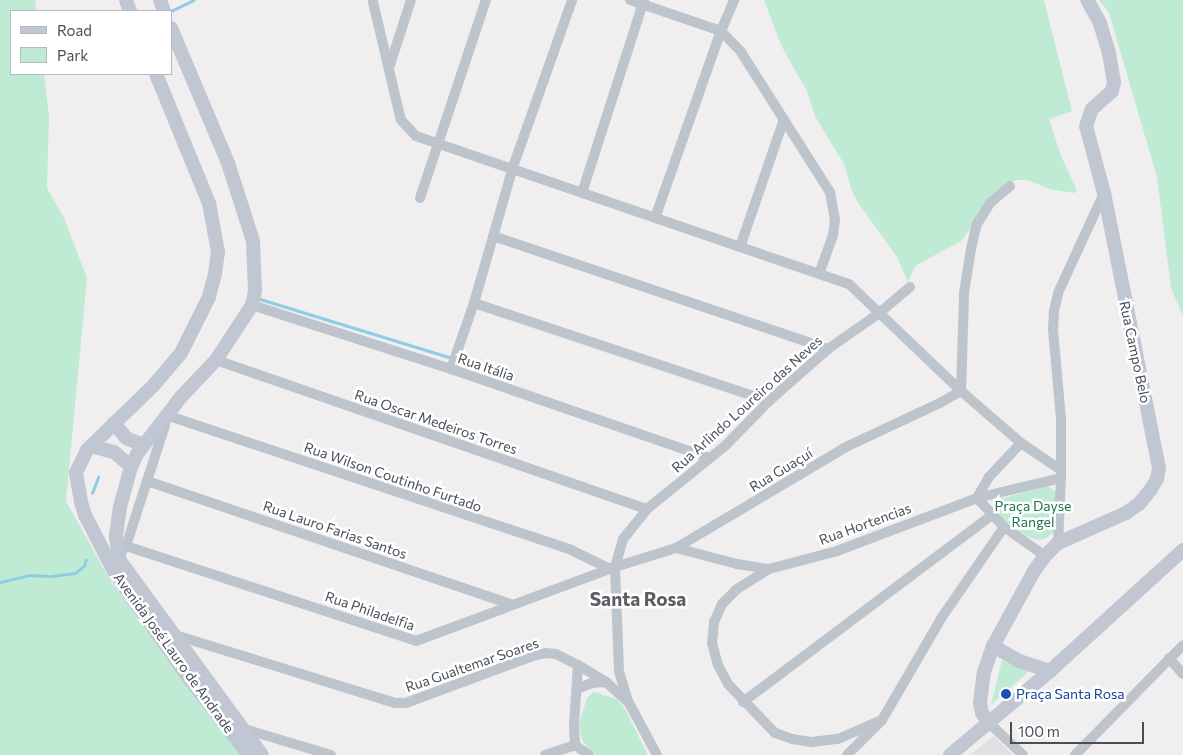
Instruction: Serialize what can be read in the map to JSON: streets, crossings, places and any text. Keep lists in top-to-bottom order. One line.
{"streets":{"street":["Rua Campo Belo","Rua Itália","Rua Arlindo Loureiro das Neves","Rua Oscar Medeiros Torres","Rua Guaçuí","Rua Wilson Coutinho Furtado","Rua Hortencias","Rua Lauro Farias Santos","Rua Philadelfia","Avenida José Lauro de Andrade","Rua Gualtemar Soares"]},"crossings":[["Rua Itália","Rua Arlindo Loureiro das Neves"],["Rua Itália","Avenida José Lauro de Andrade"],["Rua Arlindo Loureiro das Neves","Rua Oscar Medeiros Torres"],["Rua Arlindo Loureiro das Neves","Rua Guaçuí"],["Rua Arlindo Loureiro das Neves","Rua Wilson Coutinho Furtado"],["Rua Arlindo Loureiro das Neves","Rua Philadelfia"],["Rua Arlindo Loureiro das Neves","Rua Gualtemar Soares"],["Rua Oscar Medeiros Torres","Avenida José Lauro de Andrade"],["Rua Guaçuí","Rua Wilson Coutinho Furtado"],["Rua Guaçuí","Rua Hortencias"],["Rua Guaçuí","Rua Philadelfia"],["Rua Wilson Coutinho Furtado","Rua Philadelfia"],["Rua Wilson Coutinho Furtado","Avenida José Lauro de Andrade"],["Rua Lauro Farias Santos","Rua Philadelfia"],["Rua Philadelfia","Avenida José Lauro de Andrade"],["Avenida José Lauro de Andrade","Rua Gualtemar Soares"]],"districts":["Santa Rosa"],"parks":["Praça Dayse Rangel"],"places":["Praça Santa Rosa"],"legend":["Road","Park"],"scale_bar":"100 m"}
